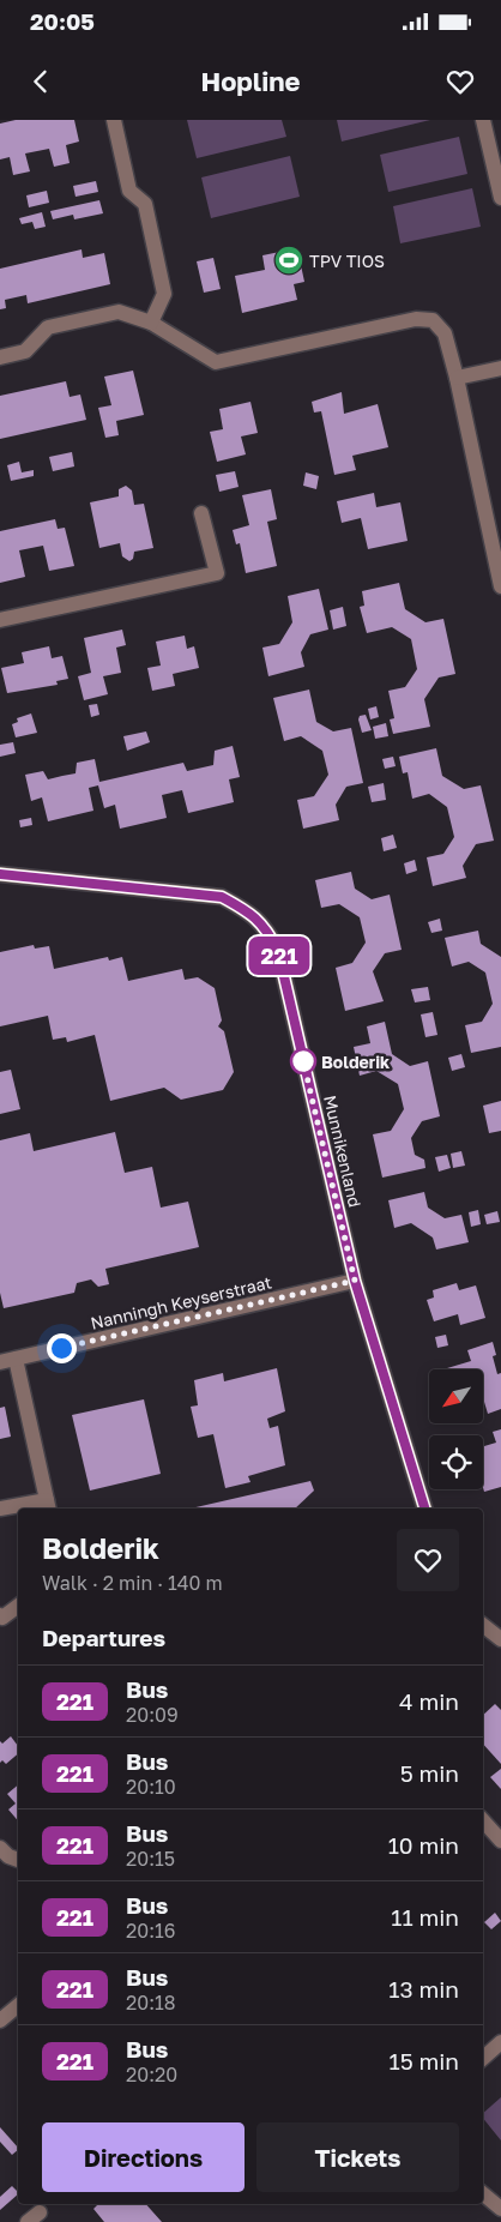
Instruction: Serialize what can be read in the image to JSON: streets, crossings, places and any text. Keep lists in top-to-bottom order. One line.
{"streets":{"street":["Munnikenland","Nanningh Keyserstraat"]},"crossings":[["Munnikenland","Nanningh Keyserstraat"]],"places":{"sports":["TPV TIOS"],"other":["Bolderik"]},"lines":["bus line 221"],"north":"bottom left","page":{"status":"20:05","header":"Hopline","on_map":"221","heading":[["Bolderik","Walk · 2 min · 140 m"],"Departures"],"list":[{"mark":"221","name":"Bus","note":"20:09","value":"4 min"},{"mark":"221","name":"Bus","note":"20:10","value":"5 min"},{"mark":"221","name":"Bus","note":"20:15","value":"10 min"},{"mark":"221","name":"Bus","note":"20:16","value":"11 min"},{"mark":"221","name":"Bus","note":"20:18","value":"13 min"},{"mark":"221","name":"Bus","note":"20:20","value":"15 min"}],"buttons":["Directions","Tickets"]}}
